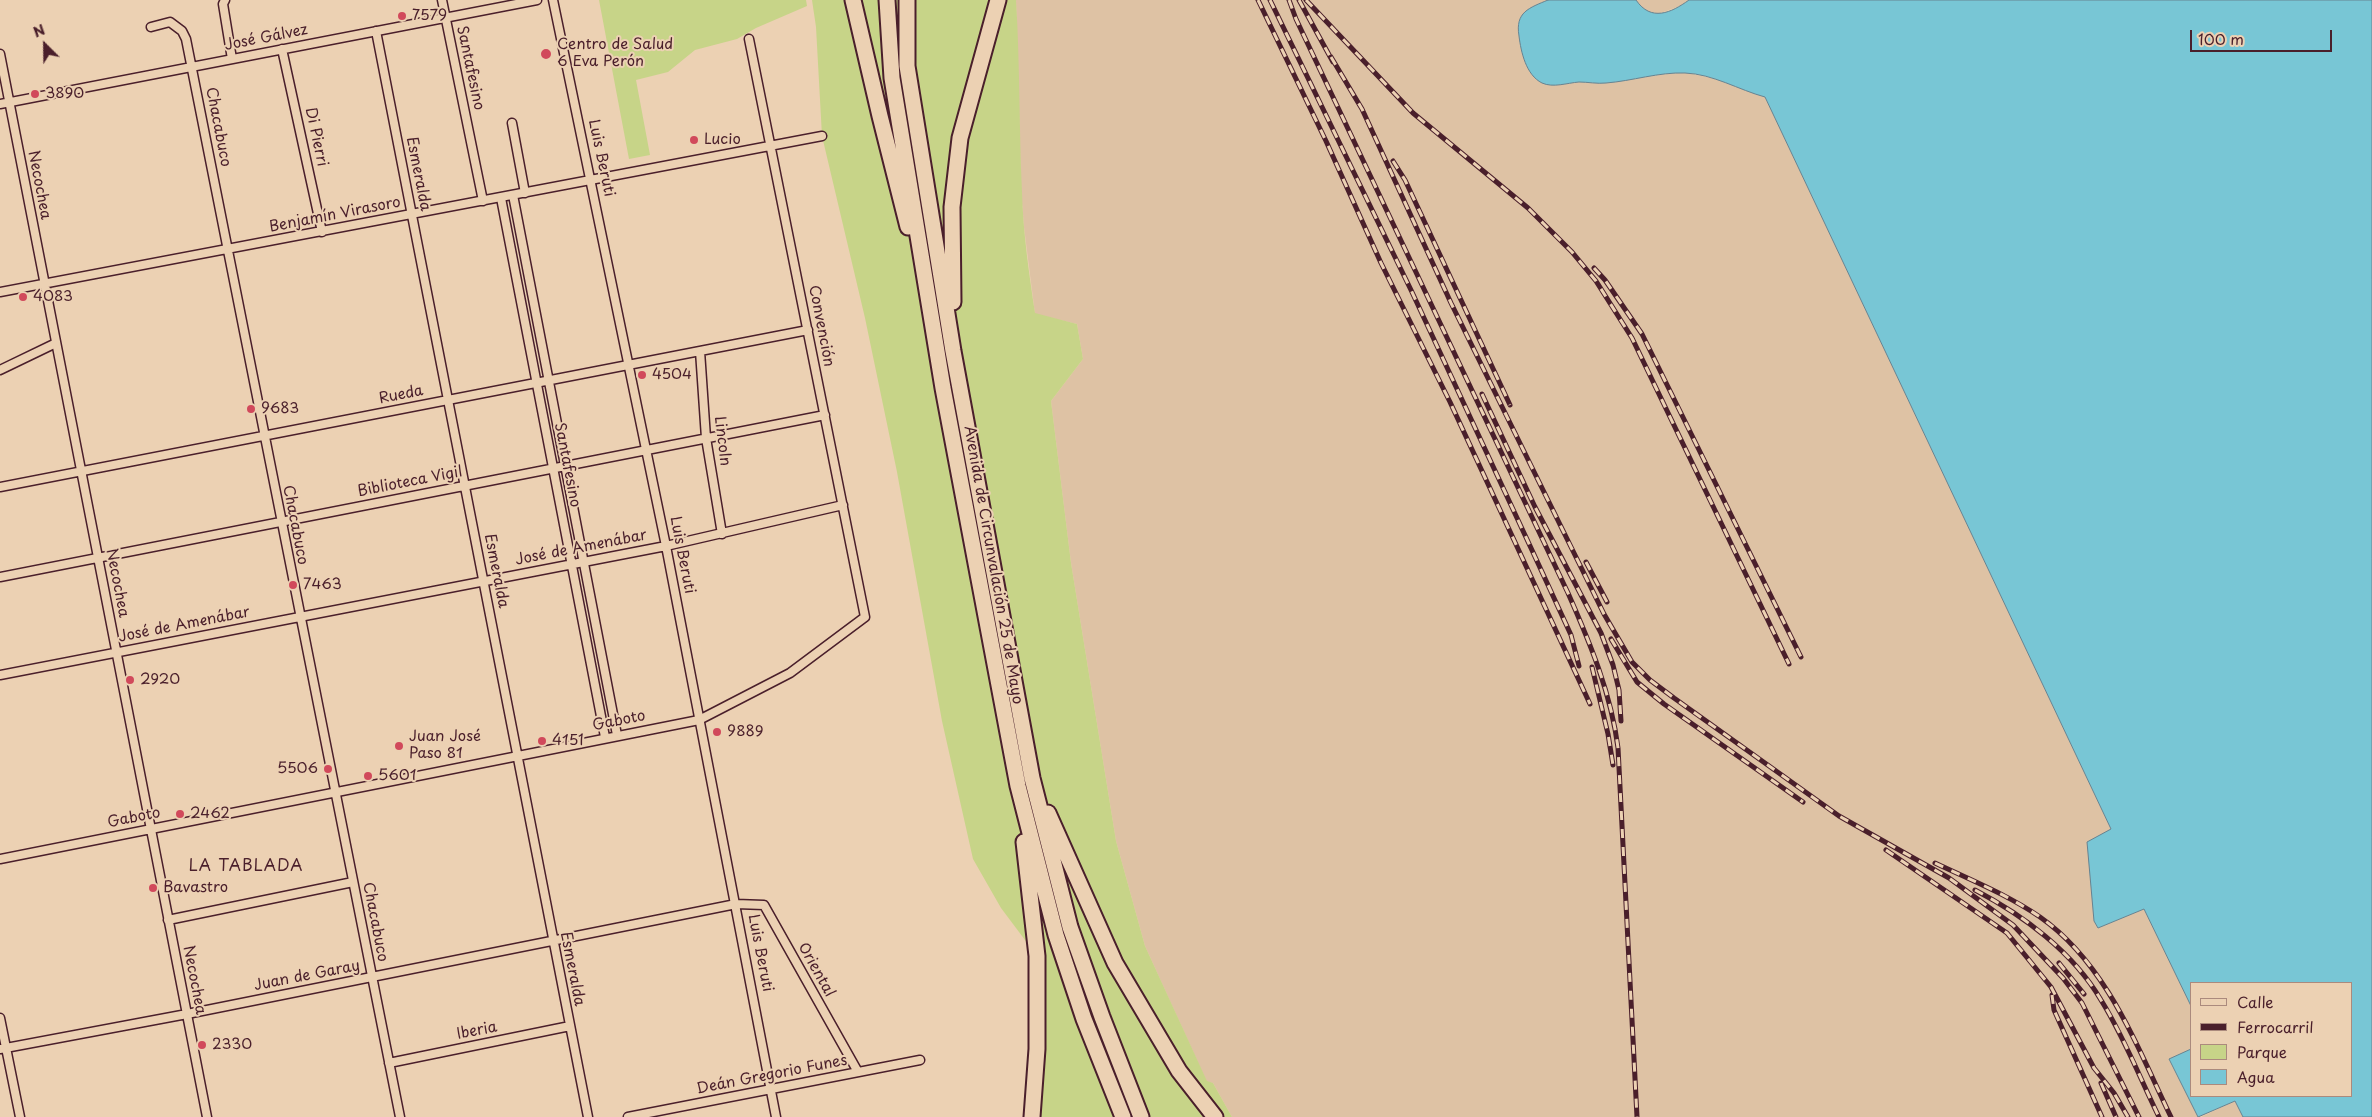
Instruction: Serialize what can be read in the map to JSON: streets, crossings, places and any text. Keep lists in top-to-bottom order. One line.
{"streets":{"highway":["Avenida de Circunvalación 25 de Mayo"],"street":["José Gálvez","Santafesino","Chacabuco","Di Pierri","Luis Beruti","Esmeralda","Necochea","Benjamín Virasoro","Convención","Rueda","Lincoln","Biblioteca Vigil","José de Amenábar","Gaboto","Oriental","Juan de Garay","Iberia","Deán Gregorio Funes"]},"crossings":[["José Gálvez","Santafesino"],["José Gálvez","Chacabuco"],["José Gálvez","Di Pierri"],["José Gálvez","Esmeralda"],["José Gálvez","Necochea"],["Santafesino","Benjamín Virasoro"],["Santafesino","Rueda"],["Santafesino","Biblioteca Vigil"],["Santafesino","José de Amenábar"],["Santafesino","Gaboto"],["Chacabuco","Benjamín Virasoro"],["Chacabuco","Rueda"],["Chacabuco","Biblioteca Vigil"],["Chacabuco","José de Amenábar"],["Chacabuco","Gaboto"],["Chacabuco","Juan de Garay"],["Chacabuco","Iberia"],["Di Pierri","Benjamín Virasoro"],["Luis Beruti","Benjamín Virasoro"],["Luis Beruti","Rueda"],["Luis Beruti","Biblioteca Vigil"],["Luis Beruti","José de Amenábar"],["Luis Beruti","Gaboto"],["Luis Beruti","Oriental"],["Luis Beruti","Juan de Garay"],["Luis Beruti","Deán Gregorio Funes"],["Esmeralda","Benjamín Virasoro"],["Esmeralda","Rueda"],["Esmeralda","Biblioteca Vigil"],["Esmeralda","José de Amenábar"],["Esmeralda","Gaboto"],["Esmeralda","Juan de Garay"],["Esmeralda","Iberia"],["Necochea","Benjamín Virasoro"],["Necochea","Rueda"],["Necochea","Biblioteca Vigil"],["Necochea","José de Amenábar"],["Necochea","Gaboto"],["Necochea","Juan de Garay"],["Benjamín Virasoro","Convención"],["Convención","Rueda"],["Convención","Biblioteca Vigil"],["Convención","José de Amenábar"],["Convención","Gaboto"],["Rueda","Lincoln"],["Lincoln","Biblioteca Vigil"],["Lincoln","José de Amenábar"],["Oriental","Juan de Garay"],["Oriental","Deán Gregorio Funes"]],"districts":["LA TABLADA"],"places":["7579","Centro de Salud 6 Eva Perón","3890","Lucio","4083","4504","9683","7463","2920","9889","4151","Juan José Paso 81","5506","5601","2462","Bavastro","2330"],"legend":["Calle","Ferrocarril","Parque","Agua"],"scale_bar":"100 m","north":"top left"}
